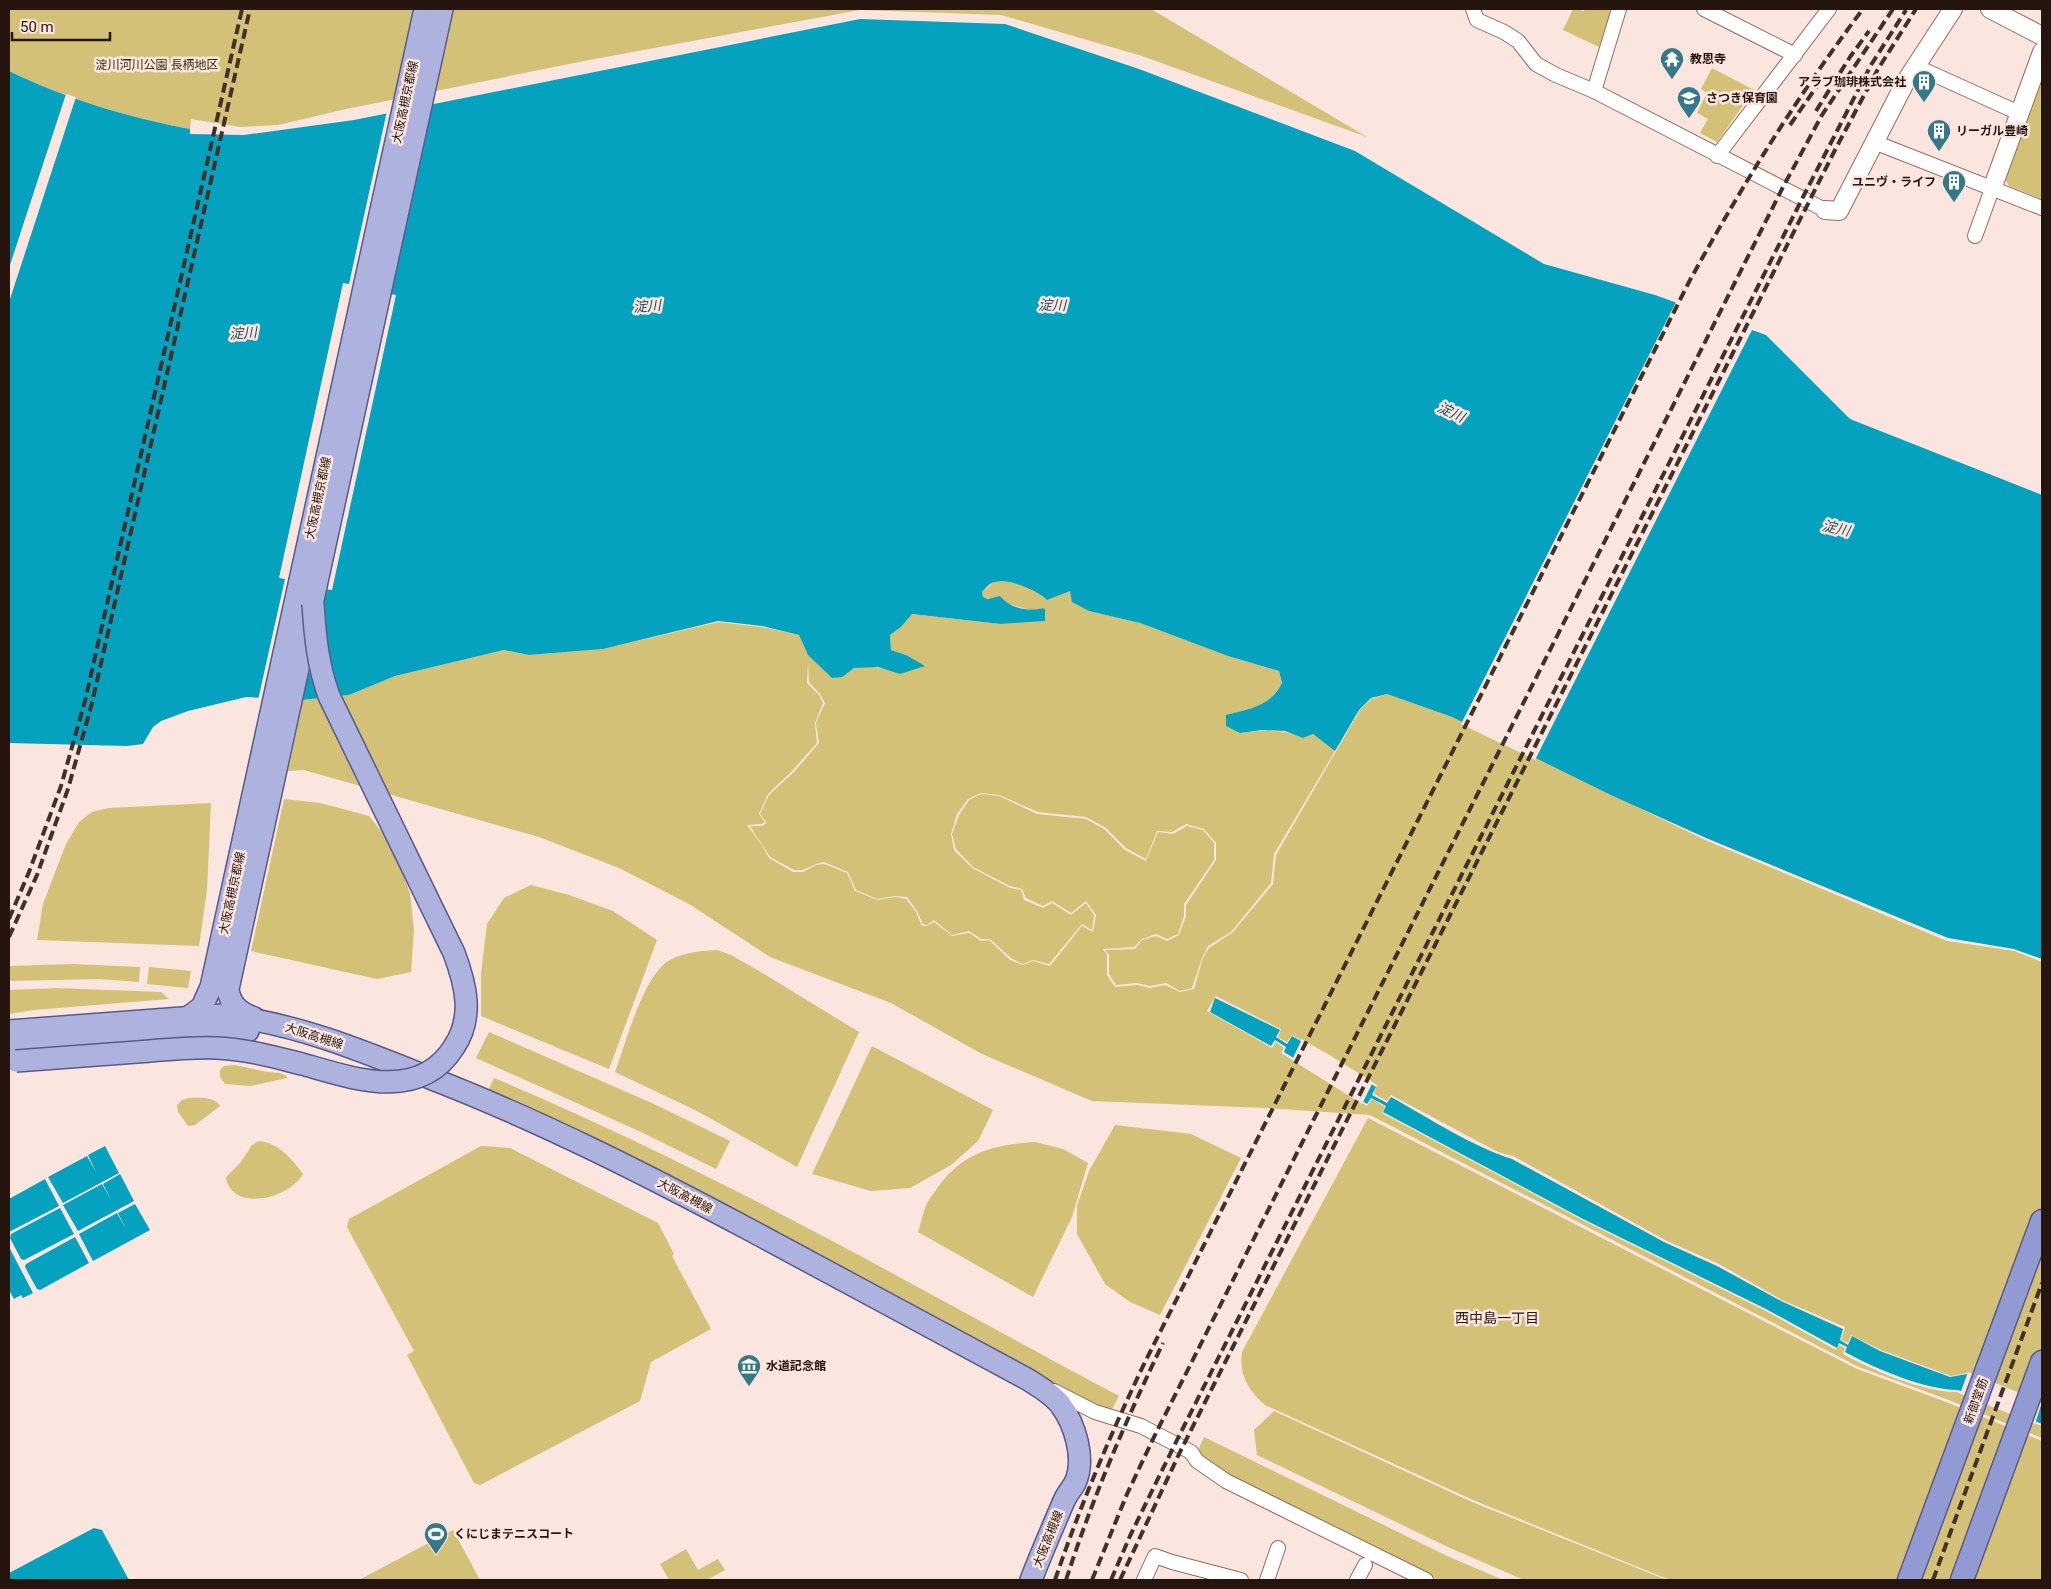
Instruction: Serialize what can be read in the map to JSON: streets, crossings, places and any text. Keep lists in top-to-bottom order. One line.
{"streets":{"highway":["新御堂筋"],"main road":["大阪高槻京都線","大阪高槻線"]},"crossings":[["大阪高槻京都線","大阪高槻線"]],"districts":["西中島一丁目"],"water":["淀川"],"parks":["淀川河川公園 長柄地区"],"places":{"temple":["教恩寺"],"building":["アラブ珈琲株式会社","リーガル豊崎","ユニヴ・ライフ"],"school or university":["さつき保育園"],"museum":["水道記念館"],"sports":["くにじまテニスコート"]},"scale_bar":"50 m"}
